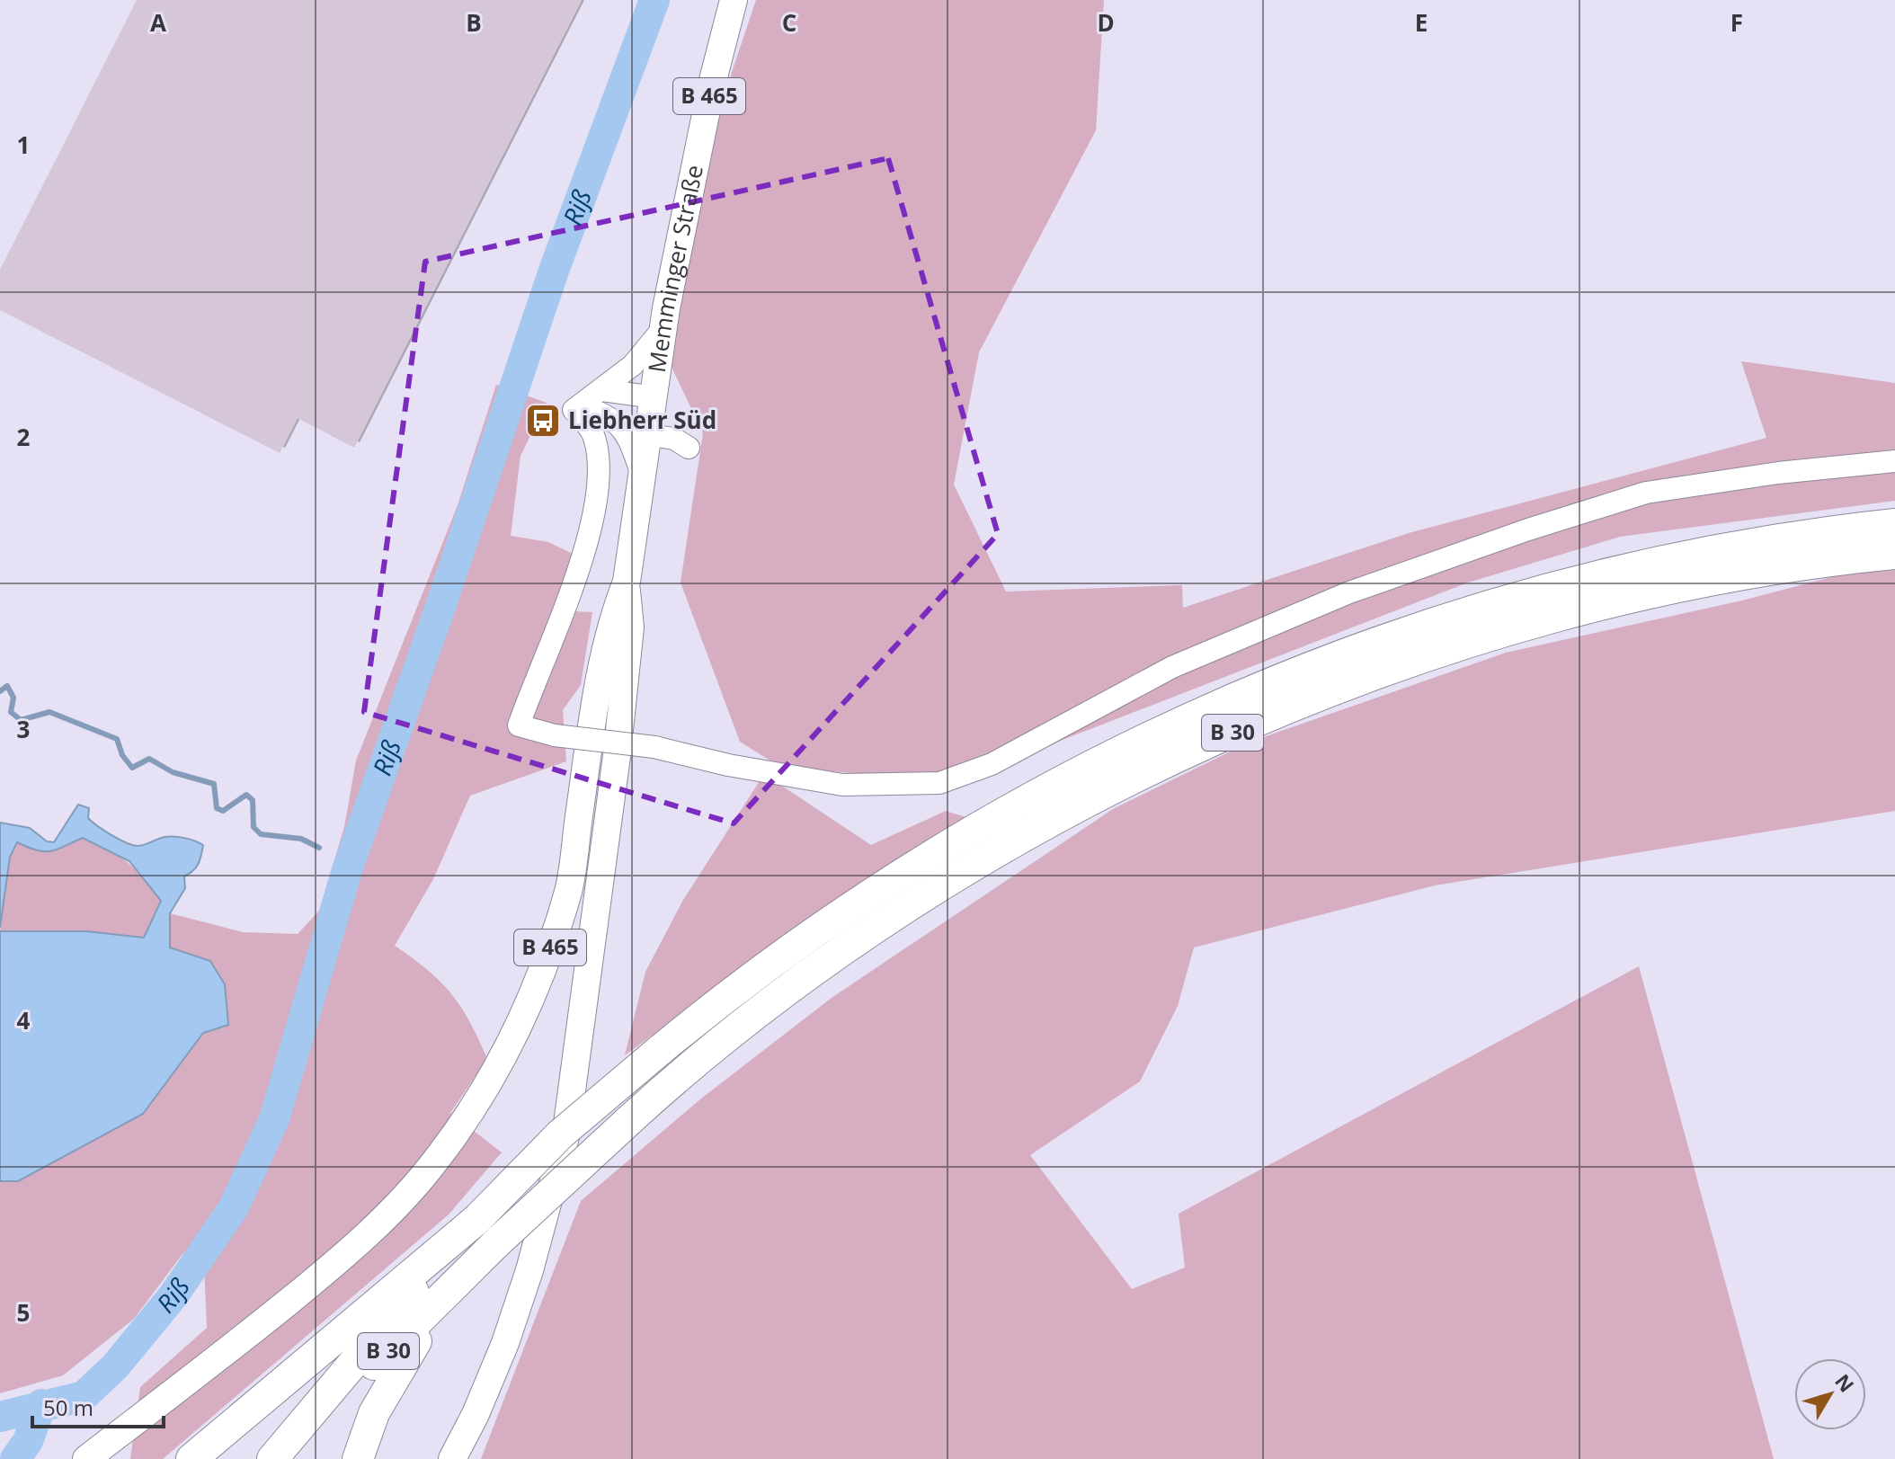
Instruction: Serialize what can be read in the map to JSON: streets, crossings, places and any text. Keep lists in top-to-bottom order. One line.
{"streets":{"highway":["B 30"],"main road":["B 465","Memminger Straße"]},"crossings":[["B 465","Memminger Straße"]],"water":["Riß"],"places":{"bus stop":["Liebherr Süd"]},"scale_bar":"50 m","north":"top right","grid":{"columns":["A","B","C","D","E","F"],"rows":["1","2","3","4","5"]}}
